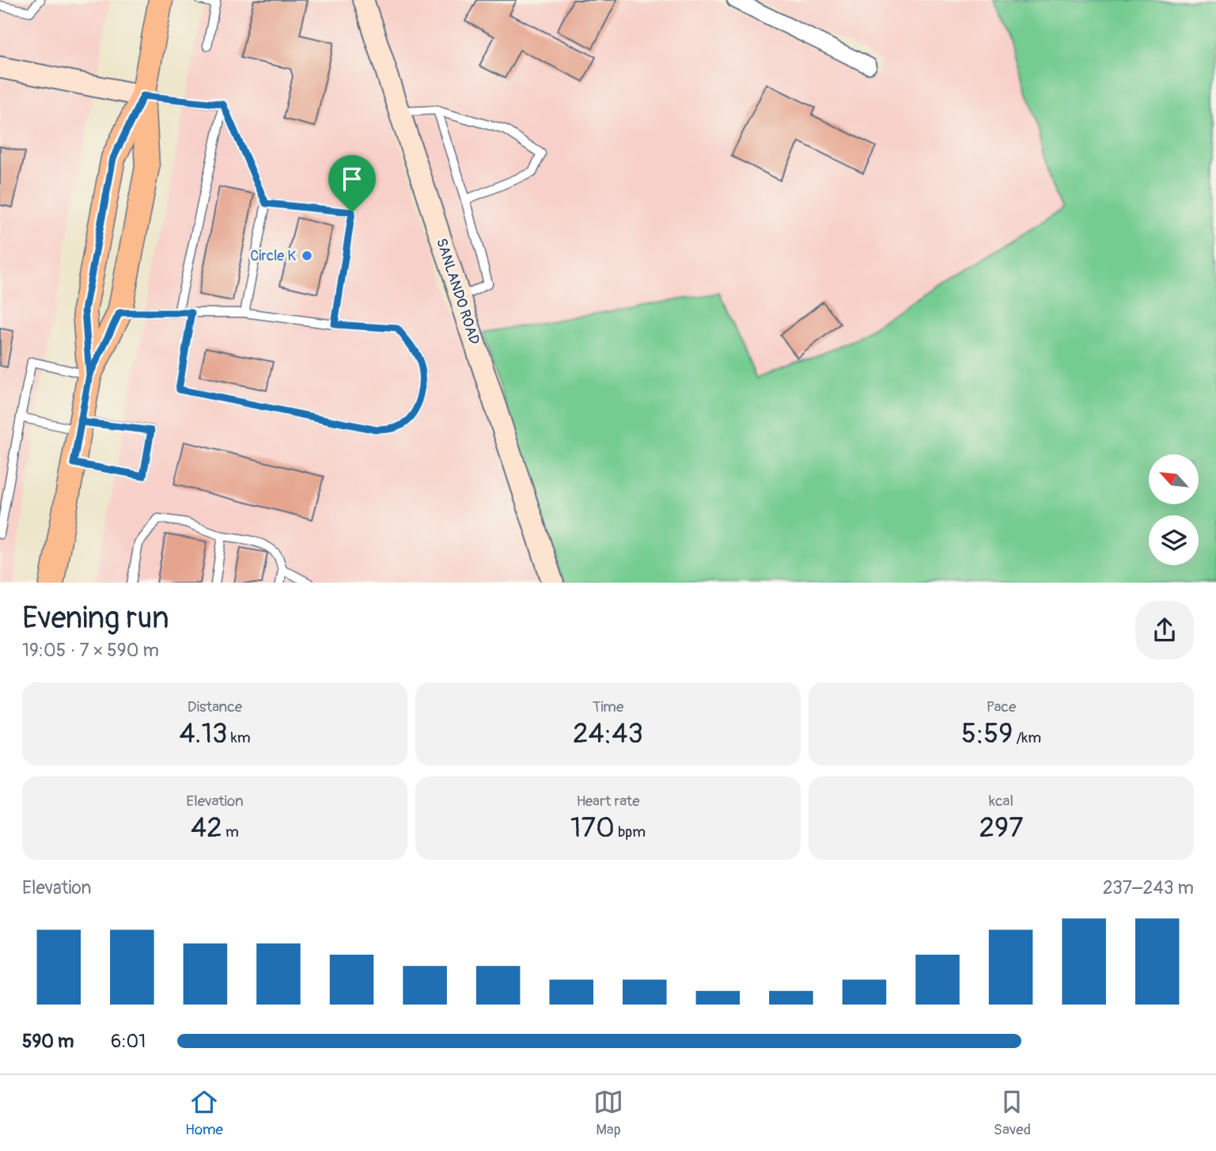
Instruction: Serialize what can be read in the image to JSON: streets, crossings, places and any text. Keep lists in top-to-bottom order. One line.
{"streets":{"street":["SANLANDO ROAD"]},"places":["Circle K"],"north":"top left","page":{"heading":["Evening run","19:05 · 7 × 590 m"],"stats":[["Distance","4.13 km"],["Time","24:43"],["Pace","5:59 /km"],["Elevation","42 m"],["Heart rate","170 bpm"],["kcal","297"]],"chart":["Elevation","237–243 m"],"list":[{"name":"590 m","note":"6:01"}],"tabs":["Home","Map","Saved"]}}
